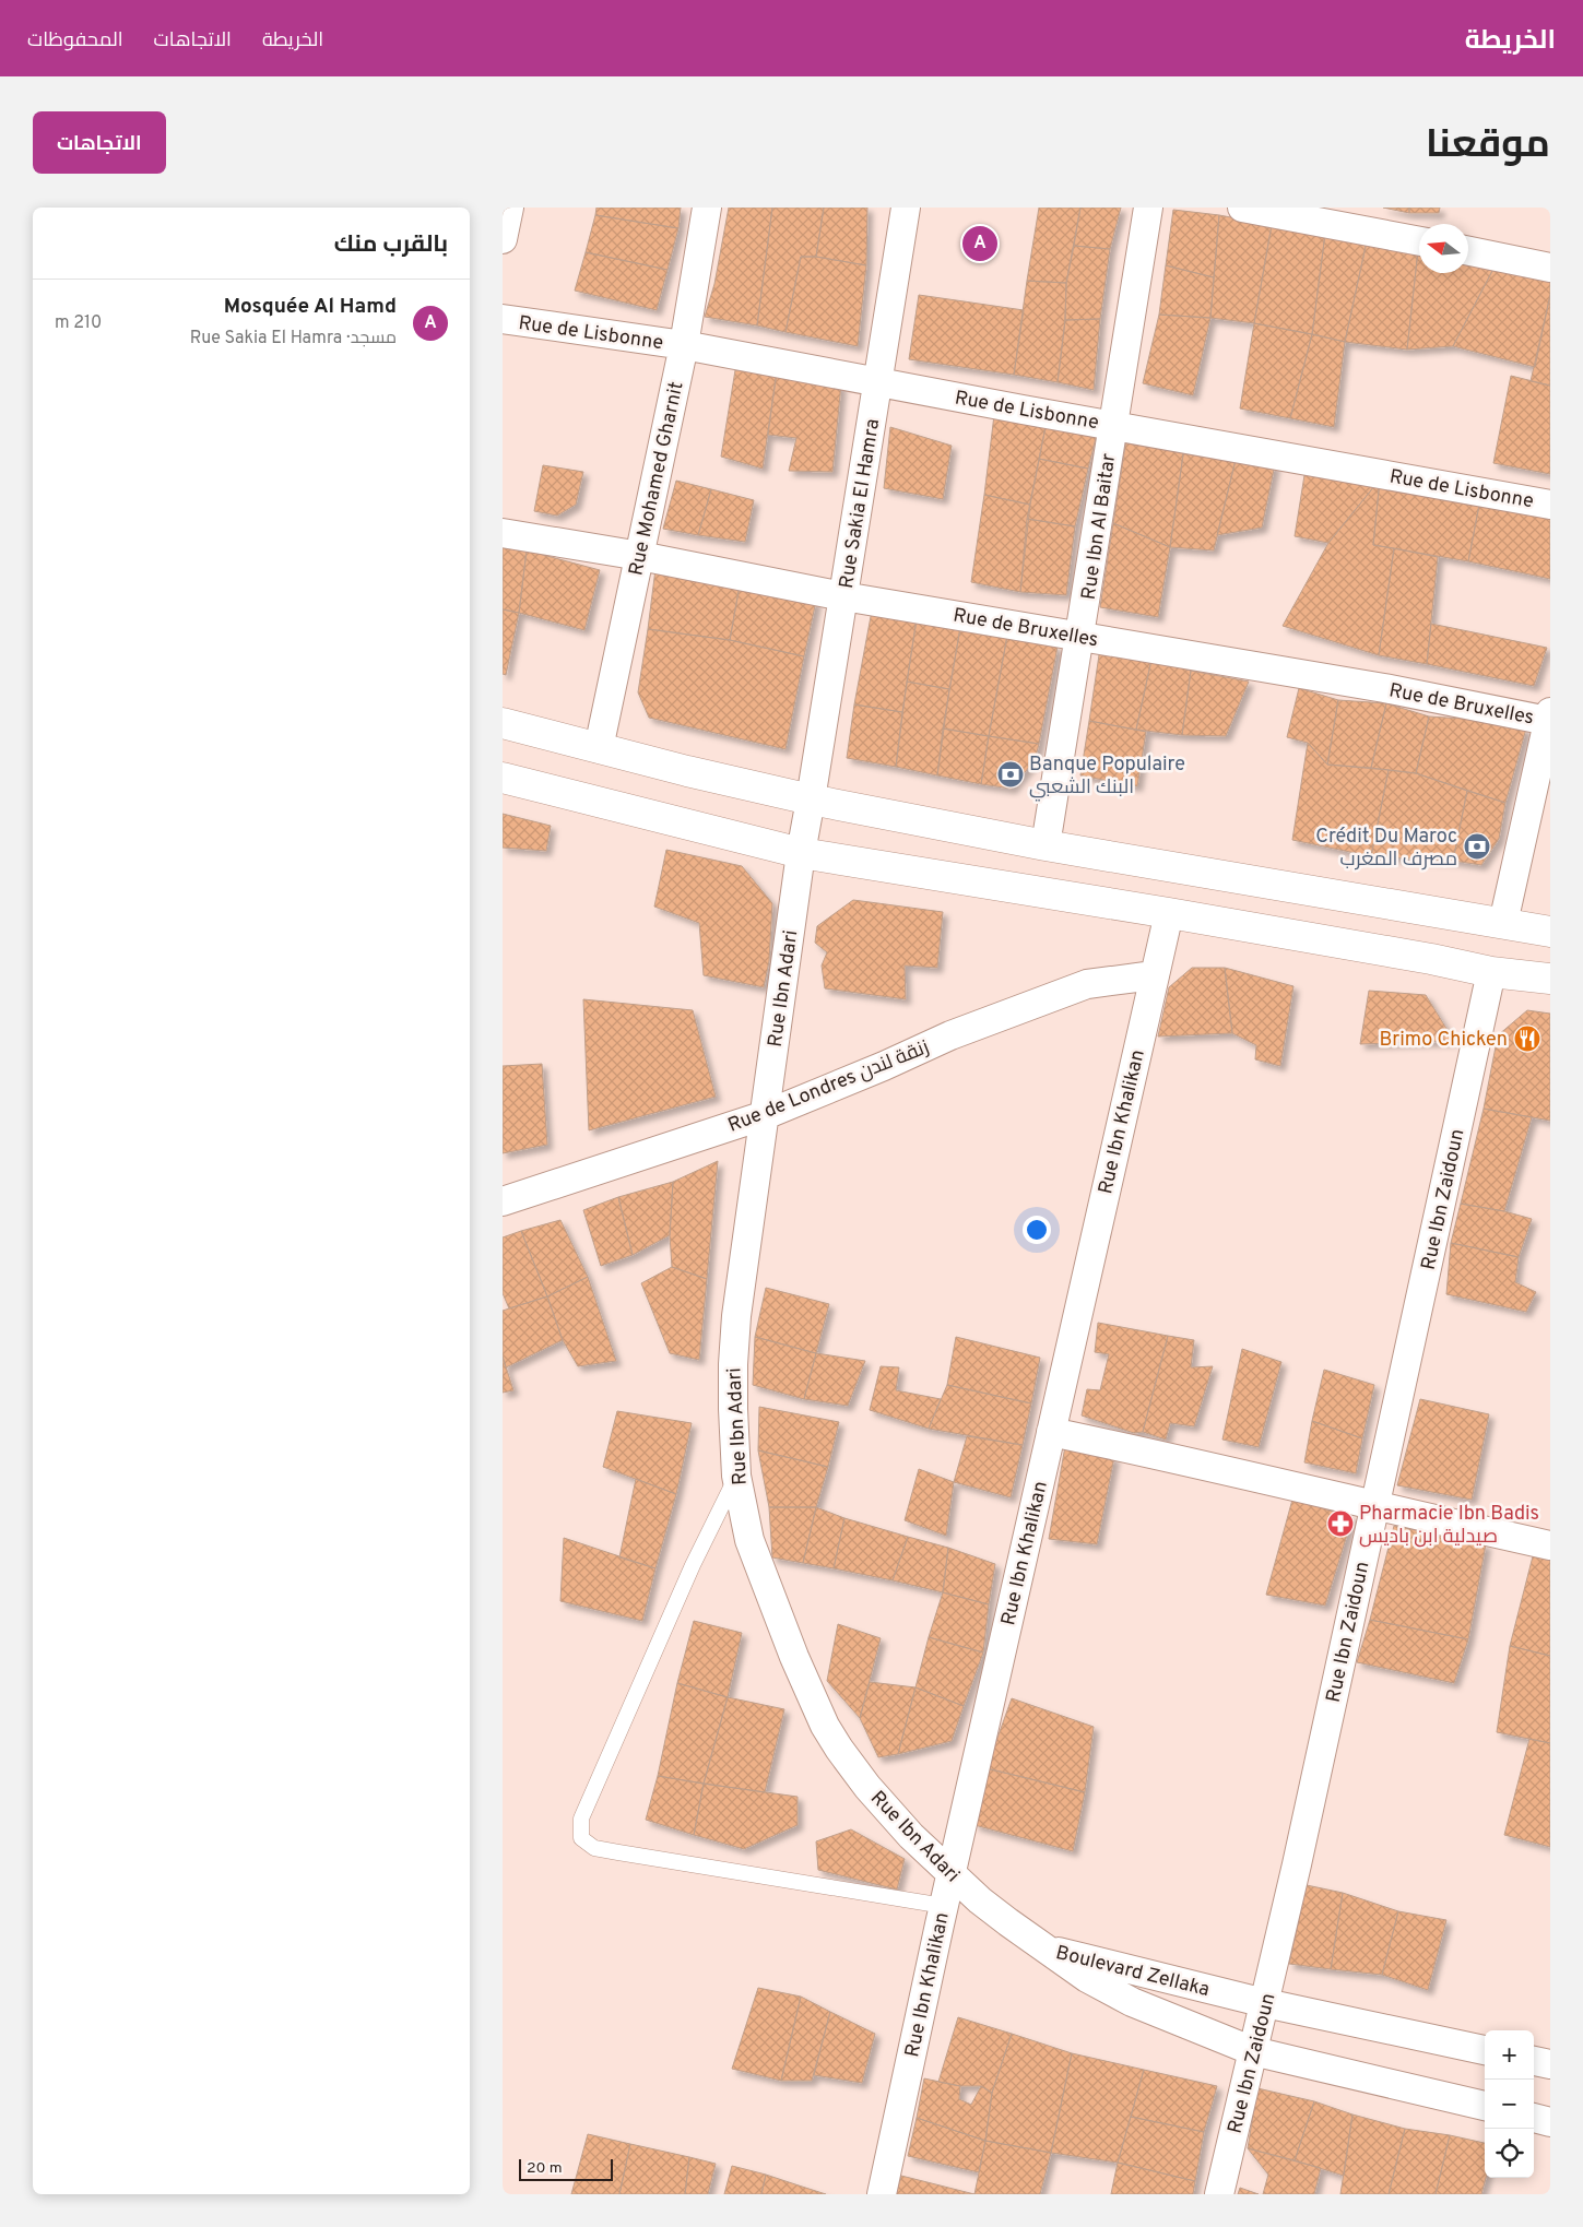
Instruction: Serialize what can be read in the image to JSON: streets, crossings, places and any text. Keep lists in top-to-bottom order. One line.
{"streets":{"street":["Rue de Lisbonne","Rue Mohamed Gharnit","Rue Sakia El Hamra","Rue Ibn Al Baitar","Rue de Bruxelles","Rue Ibn Adari","Rue de Londres زنقة لندن","Rue Ibn Khalikan","Rue Ibn Zaidoun","Boulevard Zellaka"]},"crossings":[["Rue de Lisbonne","Rue Mohamed Gharnit"],["Rue de Lisbonne","Rue Sakia El Hamra"],["Rue de Lisbonne","Rue Ibn Al Baitar"],["Rue Mohamed Gharnit","Rue de Bruxelles"],["Rue Sakia El Hamra","Rue de Bruxelles"],["Rue Sakia El Hamra","Rue Ibn Adari"],["Rue Ibn Al Baitar","Rue de Bruxelles"],["Rue Ibn Adari","Rue de Londres زنقة لندن"],["Rue Ibn Adari","Rue Ibn Khalikan"],["Rue Ibn Adari","Boulevard Zellaka"],["Rue de Londres زنقة لندن","Rue Ibn Khalikan"],["Rue Ibn Zaidoun","Boulevard Zellaka"]],"places":{"bank":["Banque Populaire البنك الشعبي","Crédit Du Maroc مصرف المغرب"],"restaurant":["Brimo Chicken"],"pharmacy":["Pharmacie Ibn Badis صيدلية ابن باديس"]},"scale_bar":"20 m","north":"left","page":{"header":"الخريطة","nav":["الخريطة","الاتجاهات","المحفوظات"],"title":"موقعنا","buttons":"الاتجاهات","heading":"بالقرب منك","pins":"A","list":[{"mark":"A","name":"Mosquée Al Hamd","note":"مسجد · Rue Sakia El Hamra","value":"210 m"}],"map_buttons":["+","−"],"scale":"20 m"}}
